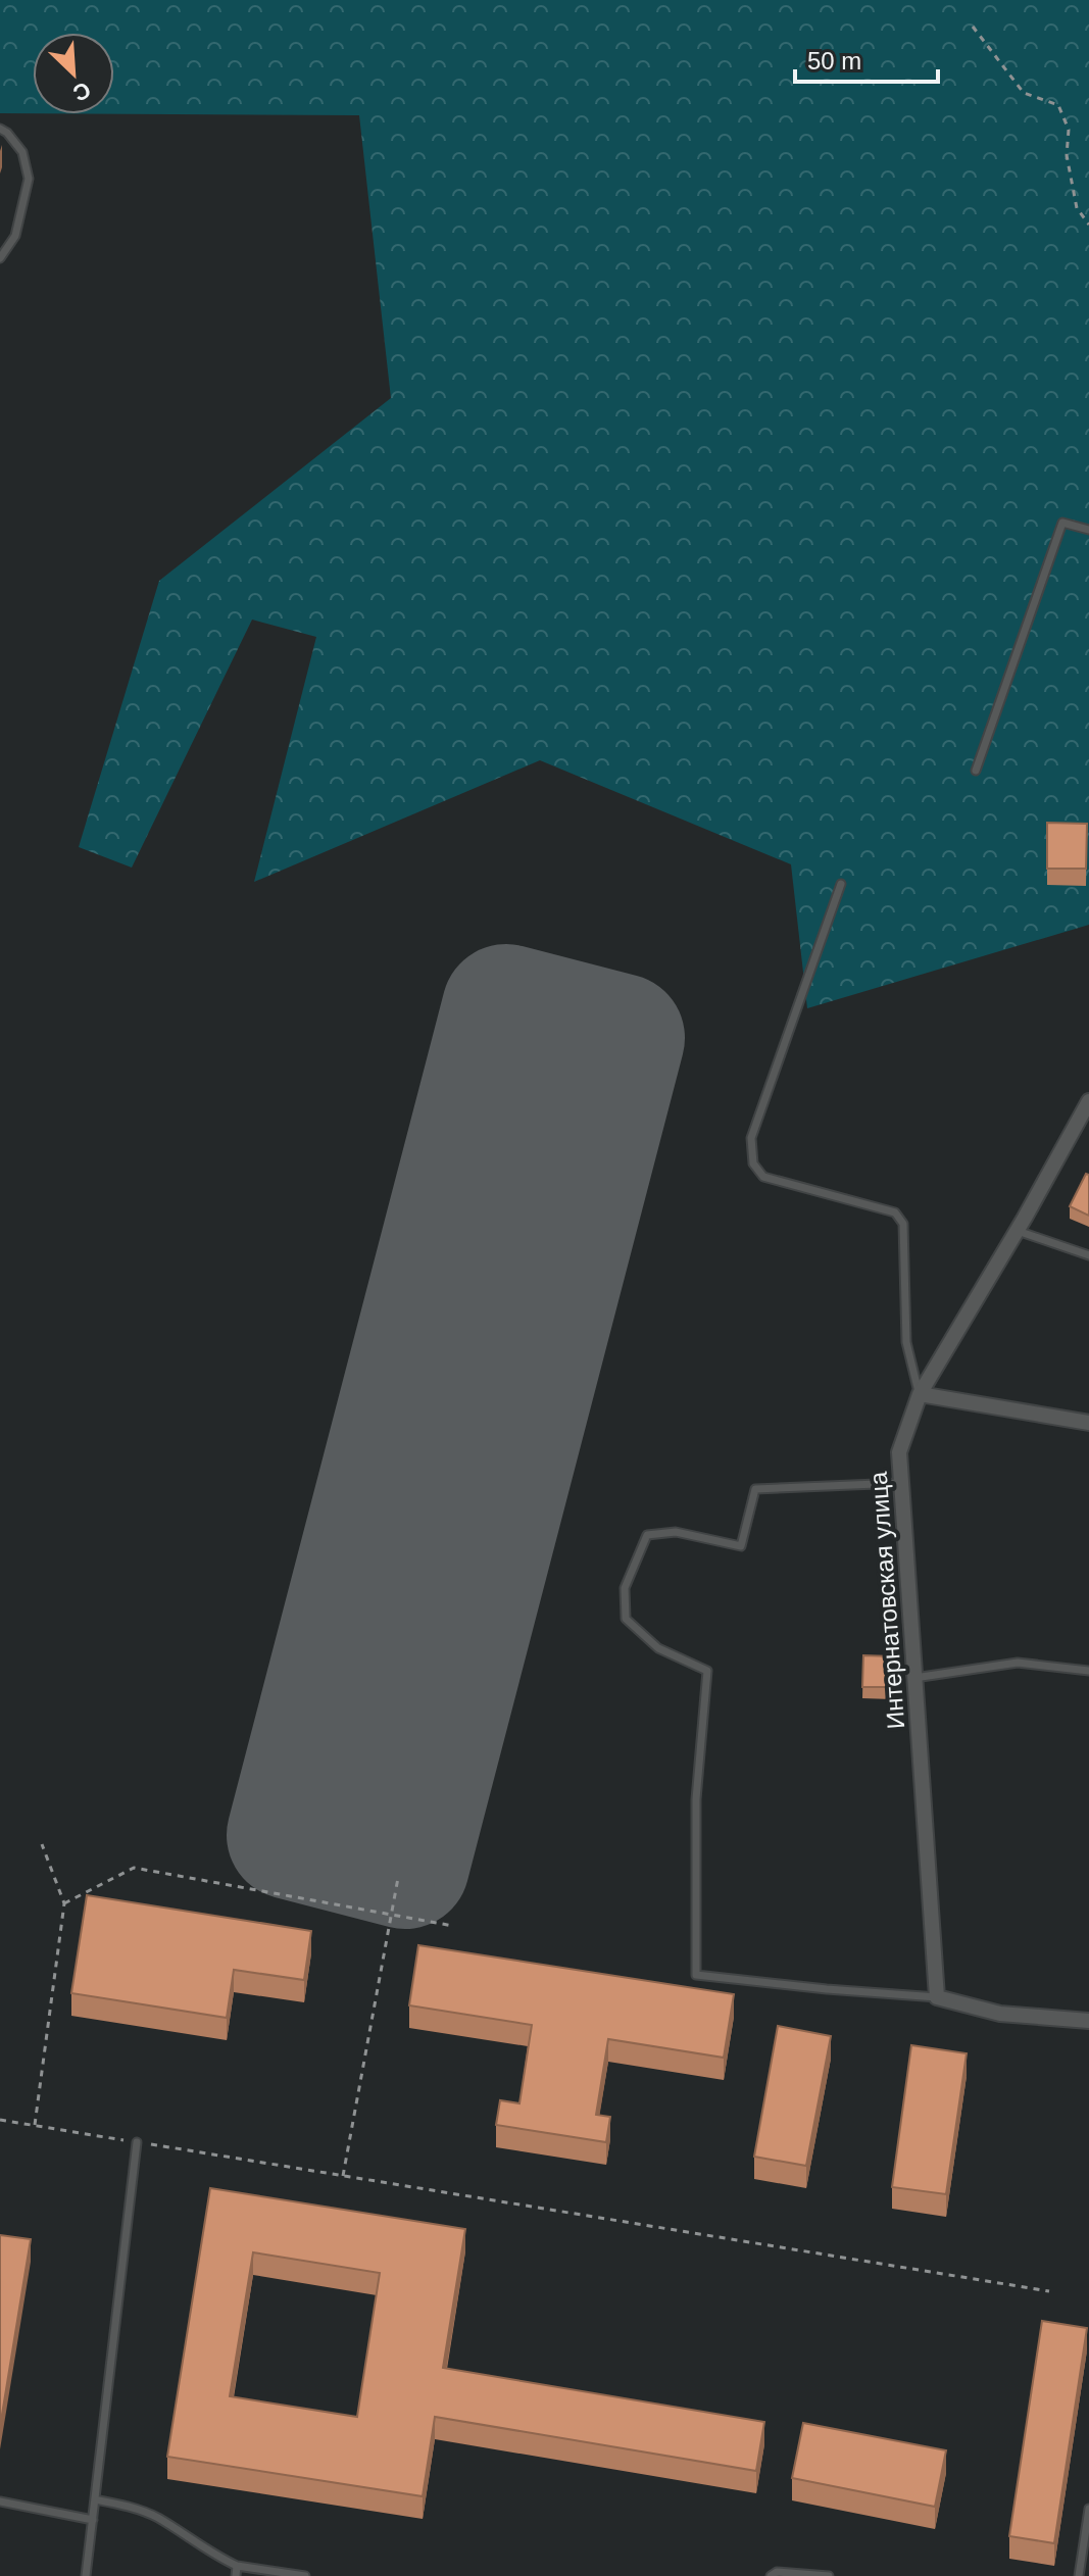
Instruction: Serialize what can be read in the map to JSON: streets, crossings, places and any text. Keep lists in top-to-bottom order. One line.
{"streets":{"street":["Интернатовская улица"]},"scale_bar":"50 m","north":"bottom right"}
